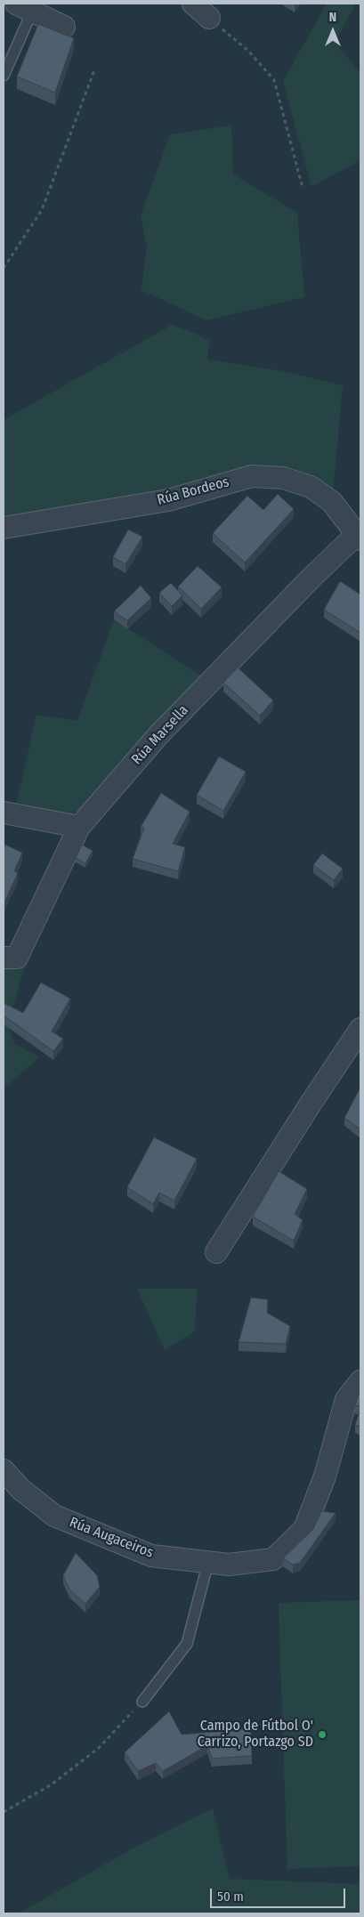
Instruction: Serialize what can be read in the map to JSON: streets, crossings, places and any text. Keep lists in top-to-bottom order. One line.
{"streets":{"street":["Rúa Bordeos","Rúa Marsella","Rúa Augaceiros"]},"crossings":[["Rúa Bordeos","Rúa Marsella"]],"places":["Campo de Fútbol O' Carrizo, Portazgo SD"],"scale_bar":"50 m","north":"top"}
